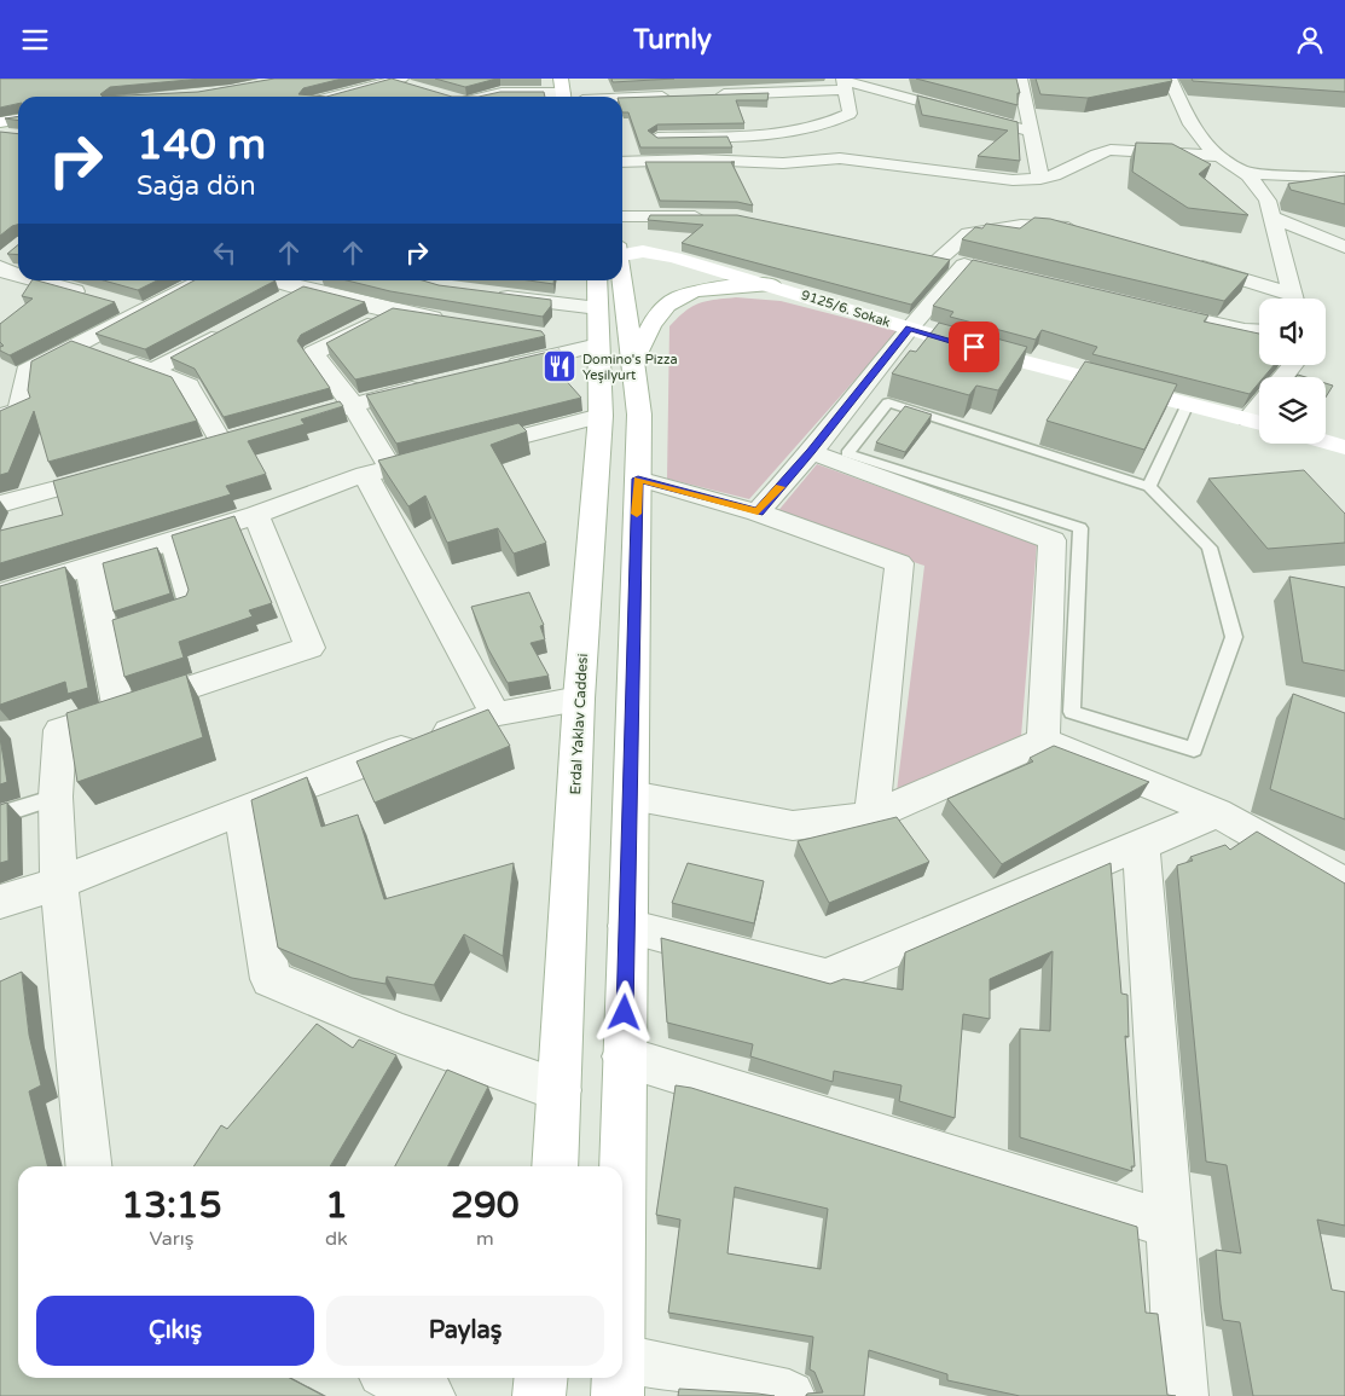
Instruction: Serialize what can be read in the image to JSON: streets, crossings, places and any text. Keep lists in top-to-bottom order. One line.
{"streets":{"main road":["9125/6. Sokak","Erdal Yaklav Caddesi"]},"places":{"restaurant":["Domino's Pizza Yeşilyurt"]},"page":{"header":"Turnly","turn":["140 m","Sağa dön"],"eta":["13:15","Varış","1","dk","290","m"],"buttons":["Çıkış","Paylaş"]}}
